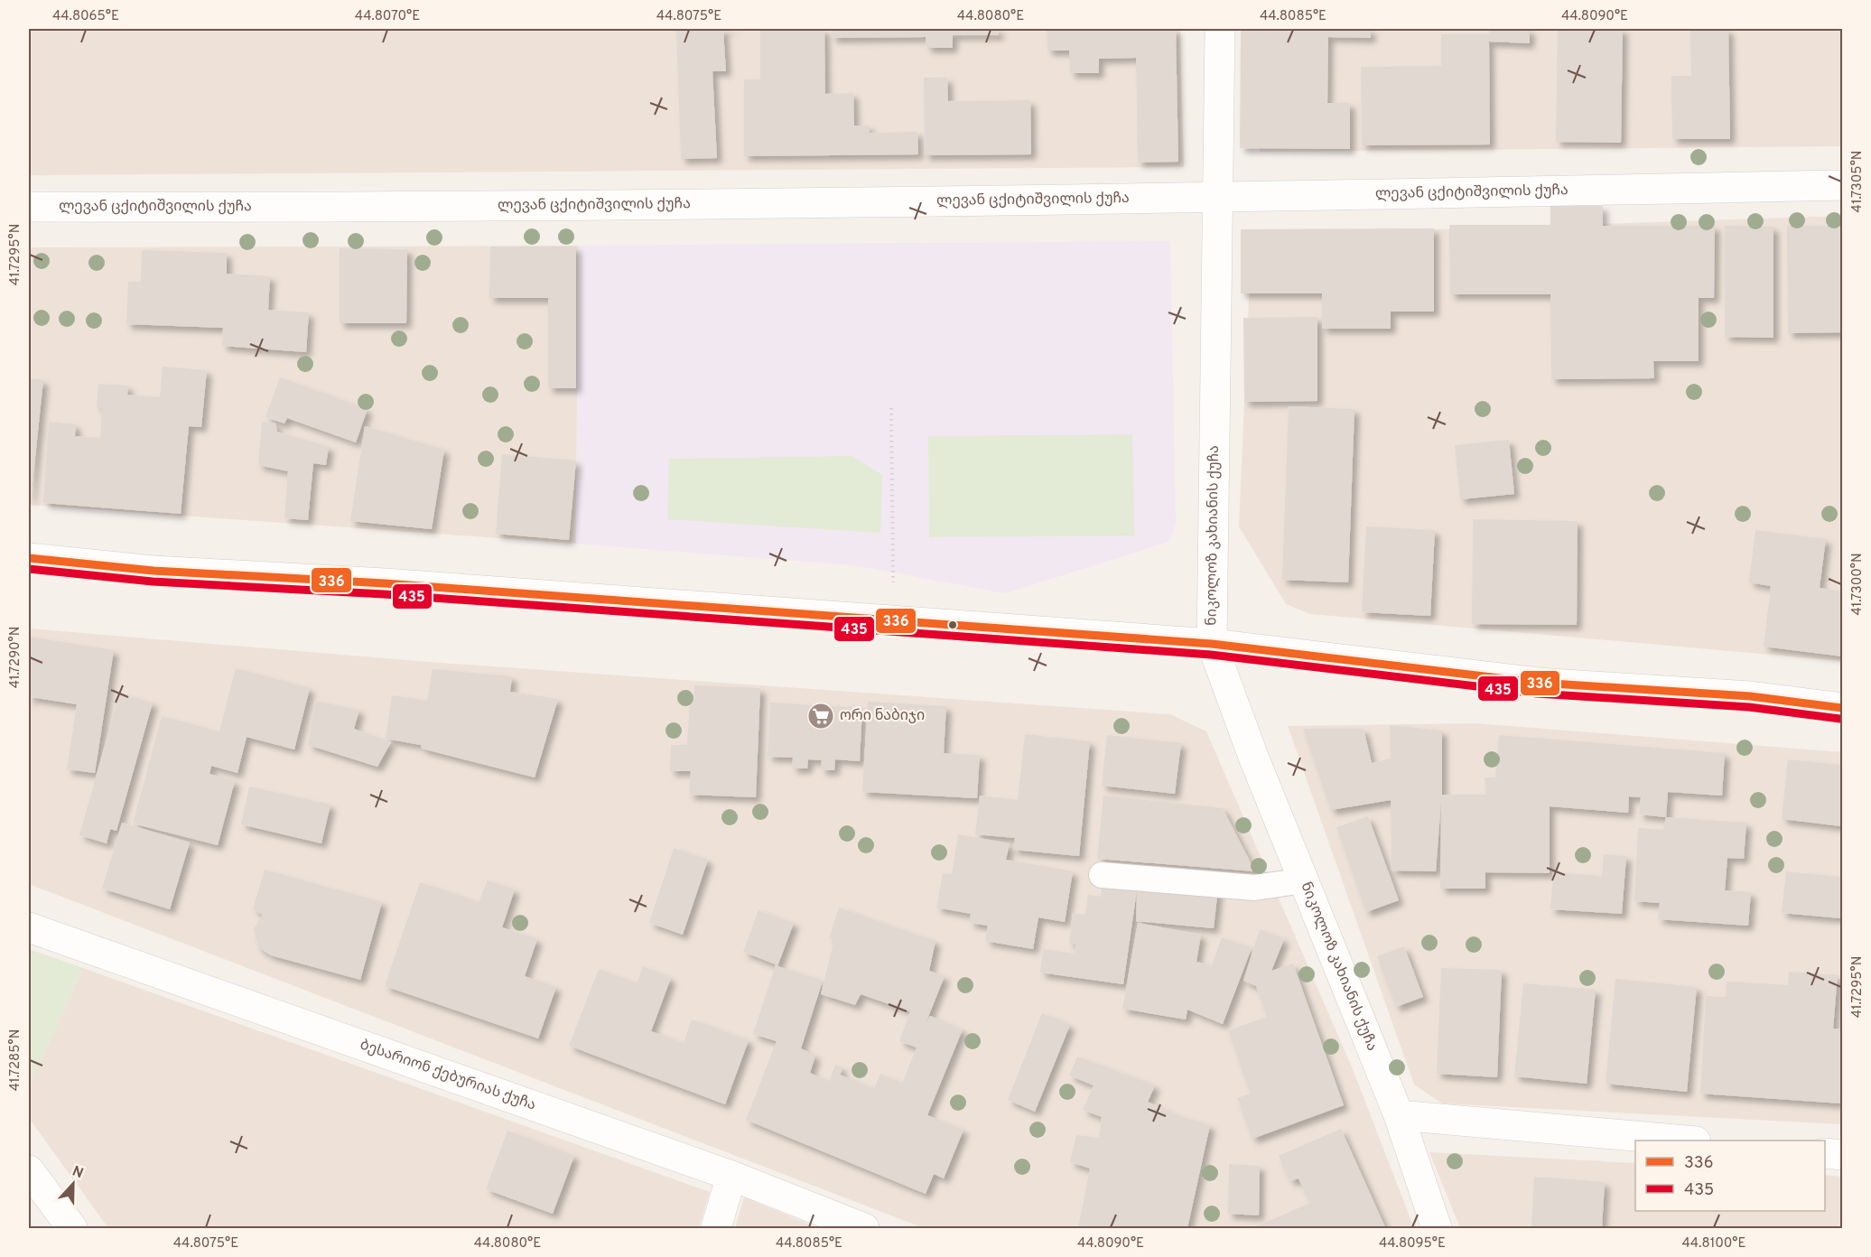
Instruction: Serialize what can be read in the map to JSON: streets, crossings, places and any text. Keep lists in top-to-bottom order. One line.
{"streets":{"street":["ლევან ცქიტიშვილის ქუჩა","ნიკოლოზ კახიანის ქუჩა","ბესარიონ ქებურიას ქუჩა"]},"crossings":[["ლევან ცქიტიშვილის ქუჩა","ნიკოლოზ კახიანის ქუჩა"]],"places":{"supermarket":["ორი ნაბიჯი"]},"lines":["transit line 336","transit line 435"],"legend":["336","435"],"north":"top","coordinates":["44.8065°E","44.8070°E","44.8075°E","44.8080°E","44.8085°E","44.8090°E","41.7305°N","41.7295°N","41.7300°N","41.7290°N","41.7285°N","44.8095°E","44.8100°E"]}
